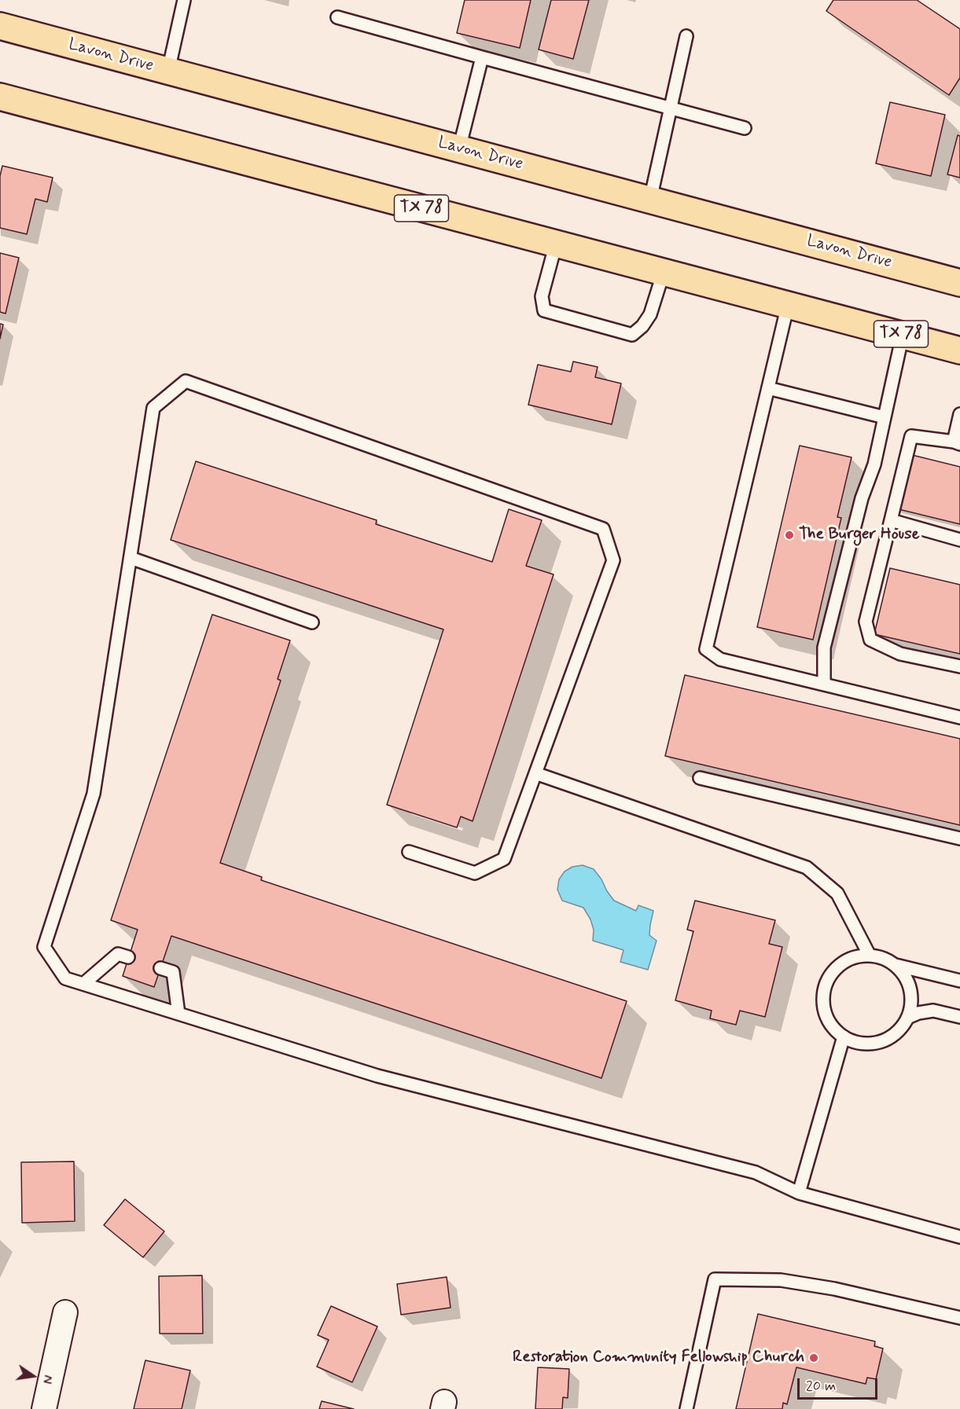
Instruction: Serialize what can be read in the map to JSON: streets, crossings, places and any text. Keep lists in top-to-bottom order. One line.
{"streets":{"main road":["Lavon Drive","TX 78"]},"places":["The Burger House","Restoration Community Fellowship Church"],"scale_bar":"20 m","north":"right"}
